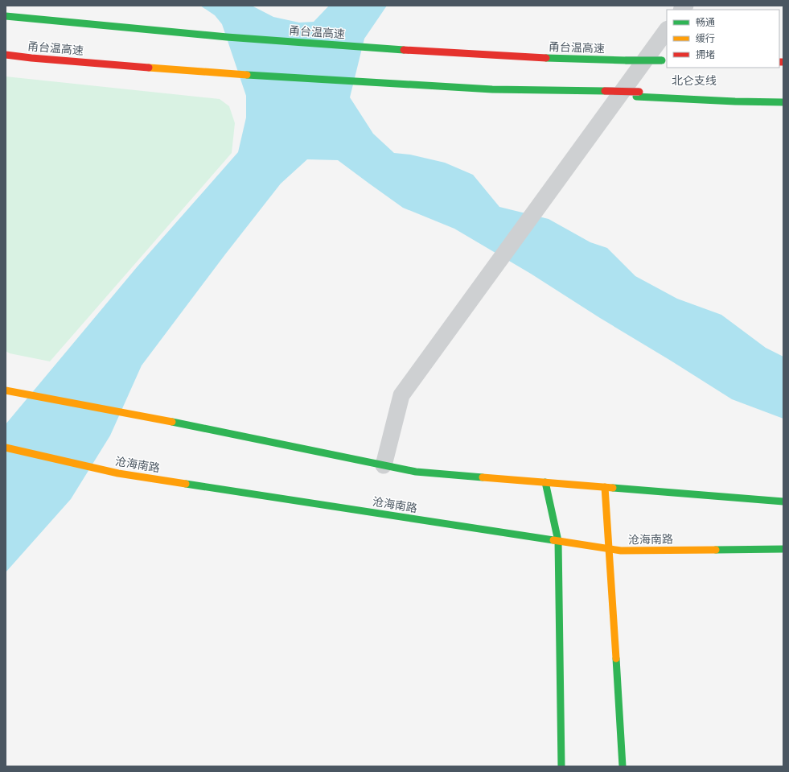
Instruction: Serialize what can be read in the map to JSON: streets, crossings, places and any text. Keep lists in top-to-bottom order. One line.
{"streets":{"main road":["甬台温高速","北仑支线","沧海南路"]},"crossings":[["甬台温高速","北仑支线"]],"legend":["畅通","缓行","拥堵"]}
